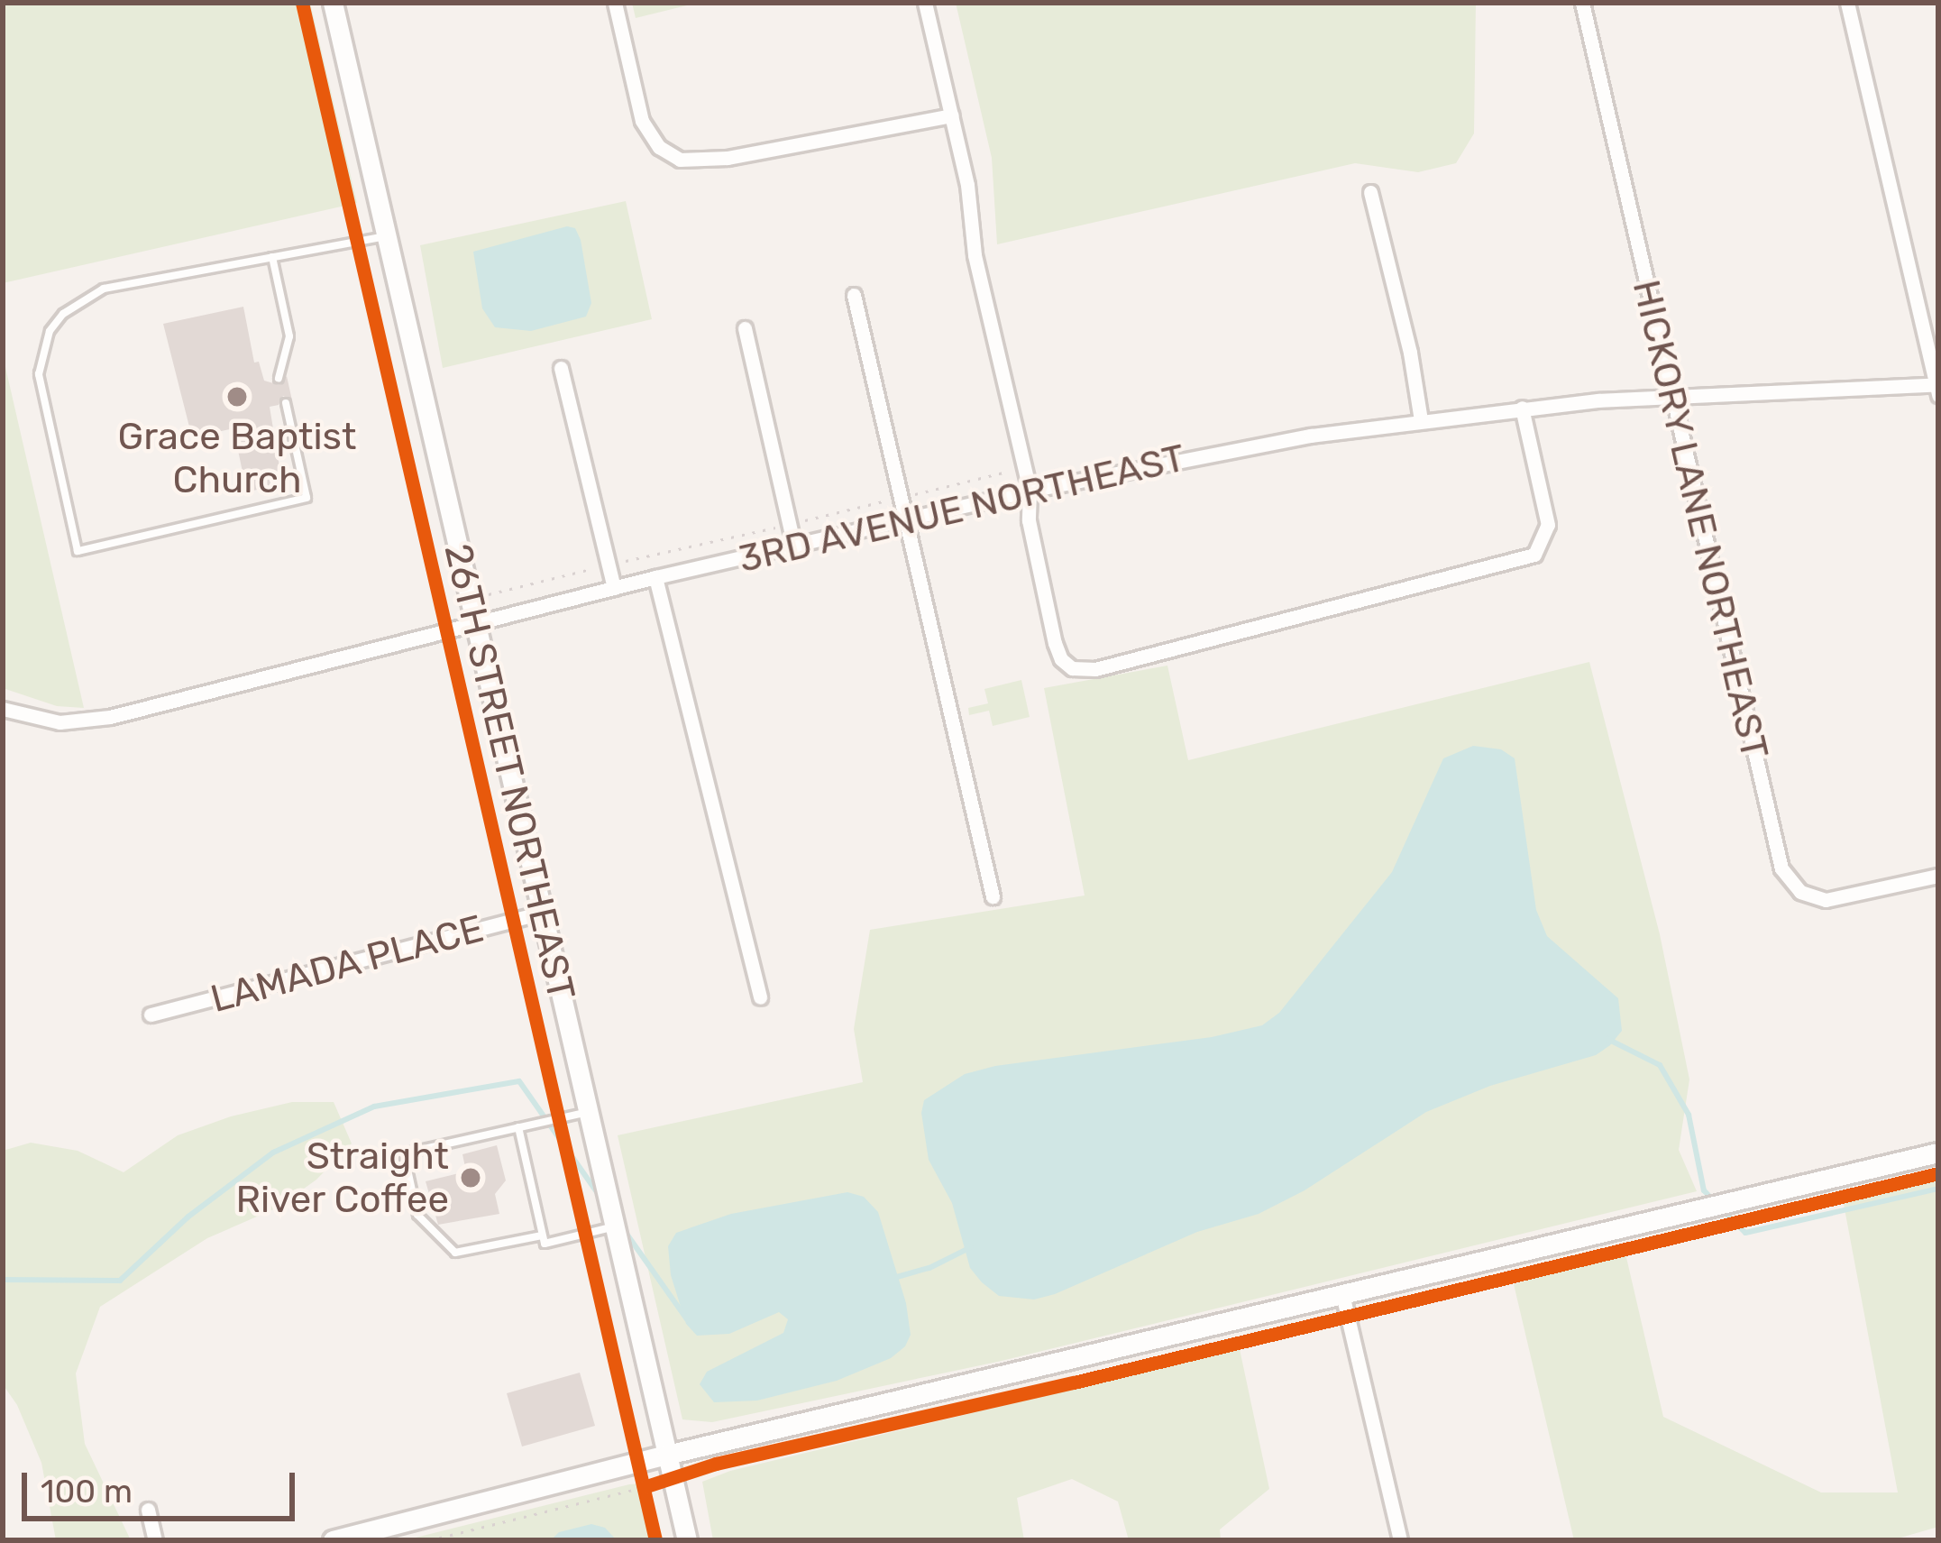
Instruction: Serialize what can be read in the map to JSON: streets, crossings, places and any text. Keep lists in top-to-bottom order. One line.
{"streets":{"street":["3RD AVENUE NORTHEAST","HICKORY LANE NORTHEAST","26TH STREET NORTHEAST","LAMADA PLACE"]},"crossings":[["3RD AVENUE NORTHEAST","HICKORY LANE NORTHEAST"],["3RD AVENUE NORTHEAST","26TH STREET NORTHEAST"],["26TH STREET NORTHEAST","LAMADA PLACE"]],"places":["Grace Baptist Church","Straight River Coffee"],"scale_bar":"100 m"}
